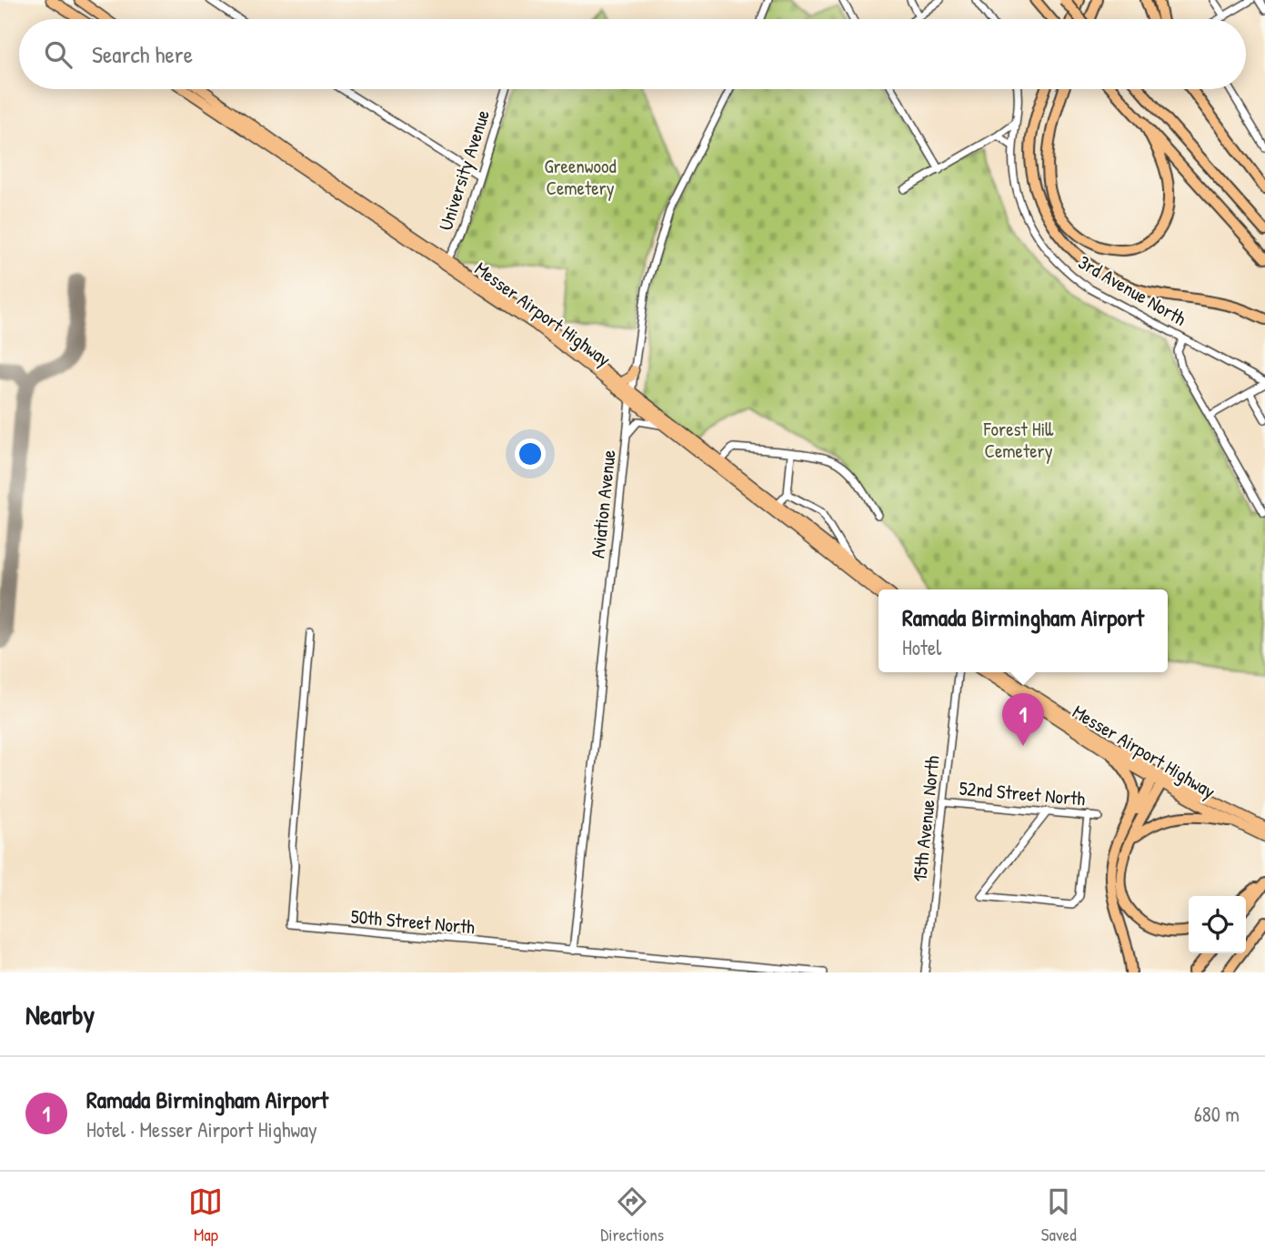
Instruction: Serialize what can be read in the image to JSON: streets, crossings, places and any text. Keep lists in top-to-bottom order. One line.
{"streets":{"main road":["Messer Airport Highway"],"street":["University Avenue","3rd Avenue North","Aviation Avenue","52nd Street North","15th Avenue North","50th Street North"]},"crossings":[["University Avenue","Messer Airport Highway"],["Messer Airport Highway","Aviation Avenue"],["Aviation Avenue","50th Street North"],["52nd Street North","15th Avenue North"]],"parks":["Greenwood Cemetery","Forest Hill Cemetery"],"page":{"search":"Search here","popup":["Ramada Birmingham Airport","Hotel"],"pins":"1","heading":"Nearby","list":[{"mark":"1","name":"Ramada Birmingham Airport","note":"Hotel · Messer Airport Highway","value":"680 m"}],"nav":["Map","Directions","Saved"]}}
